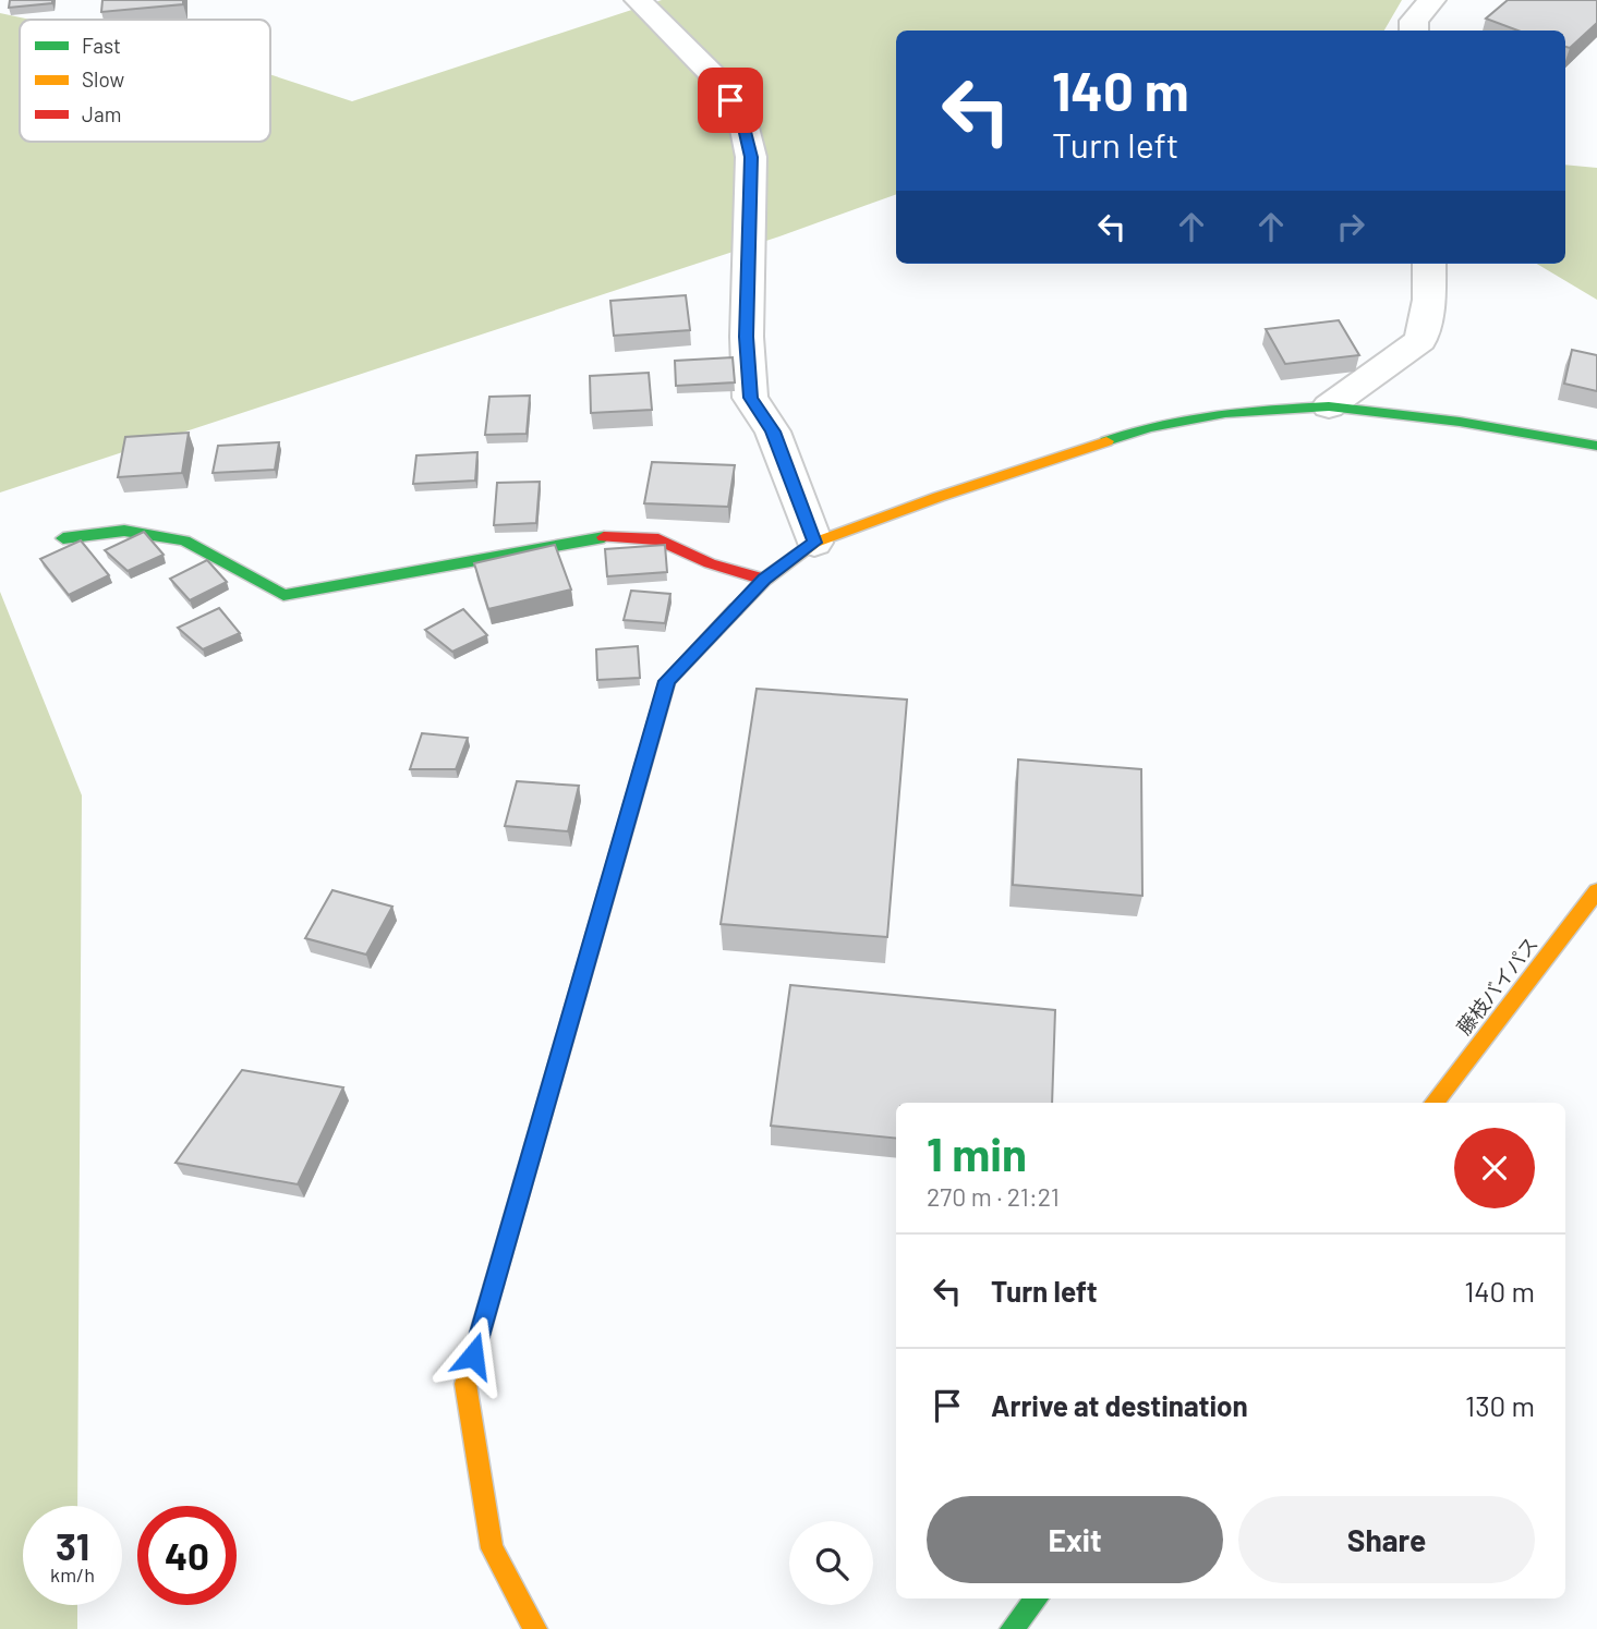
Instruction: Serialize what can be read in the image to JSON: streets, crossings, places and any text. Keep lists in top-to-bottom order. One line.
{"streets":{"main road":["藤枝バイパス"]},"legend":["Fast","Slow","Jam"],"page":{"turn":["140 m","Turn left"],"heading":["1 min","270 m · 21:21"],"list":[{"name":"Turn left","value":"140 m"},{"name":"Arrive at destination","value":"130 m"}],"buttons":["Exit","Share"],"speed":"31 km/h","limit":"40"}}
